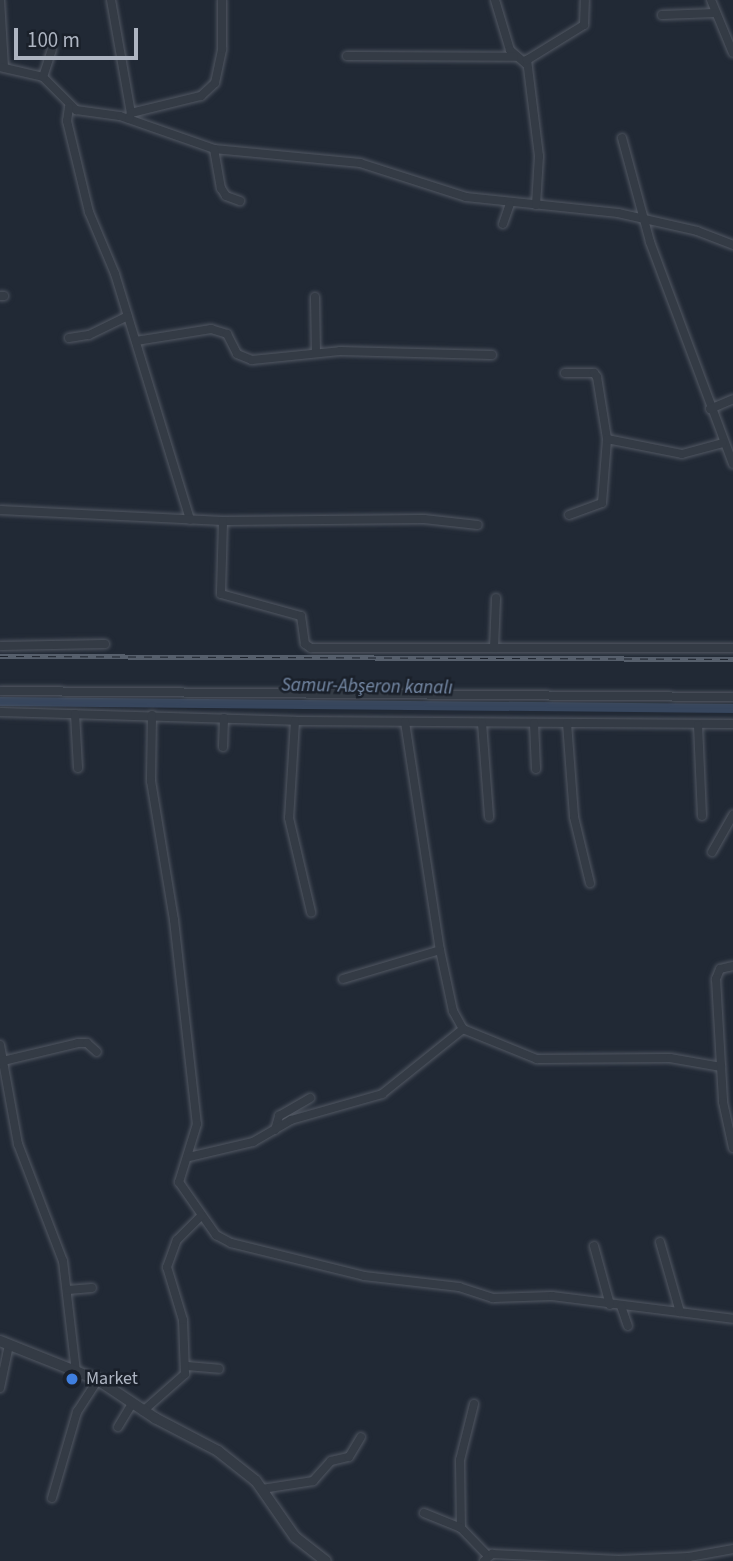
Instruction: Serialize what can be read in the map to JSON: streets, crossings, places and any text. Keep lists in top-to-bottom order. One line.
{"water":["Samur-Abşeron kanalı"],"places":["Market"],"scale_bar":"100 m"}
